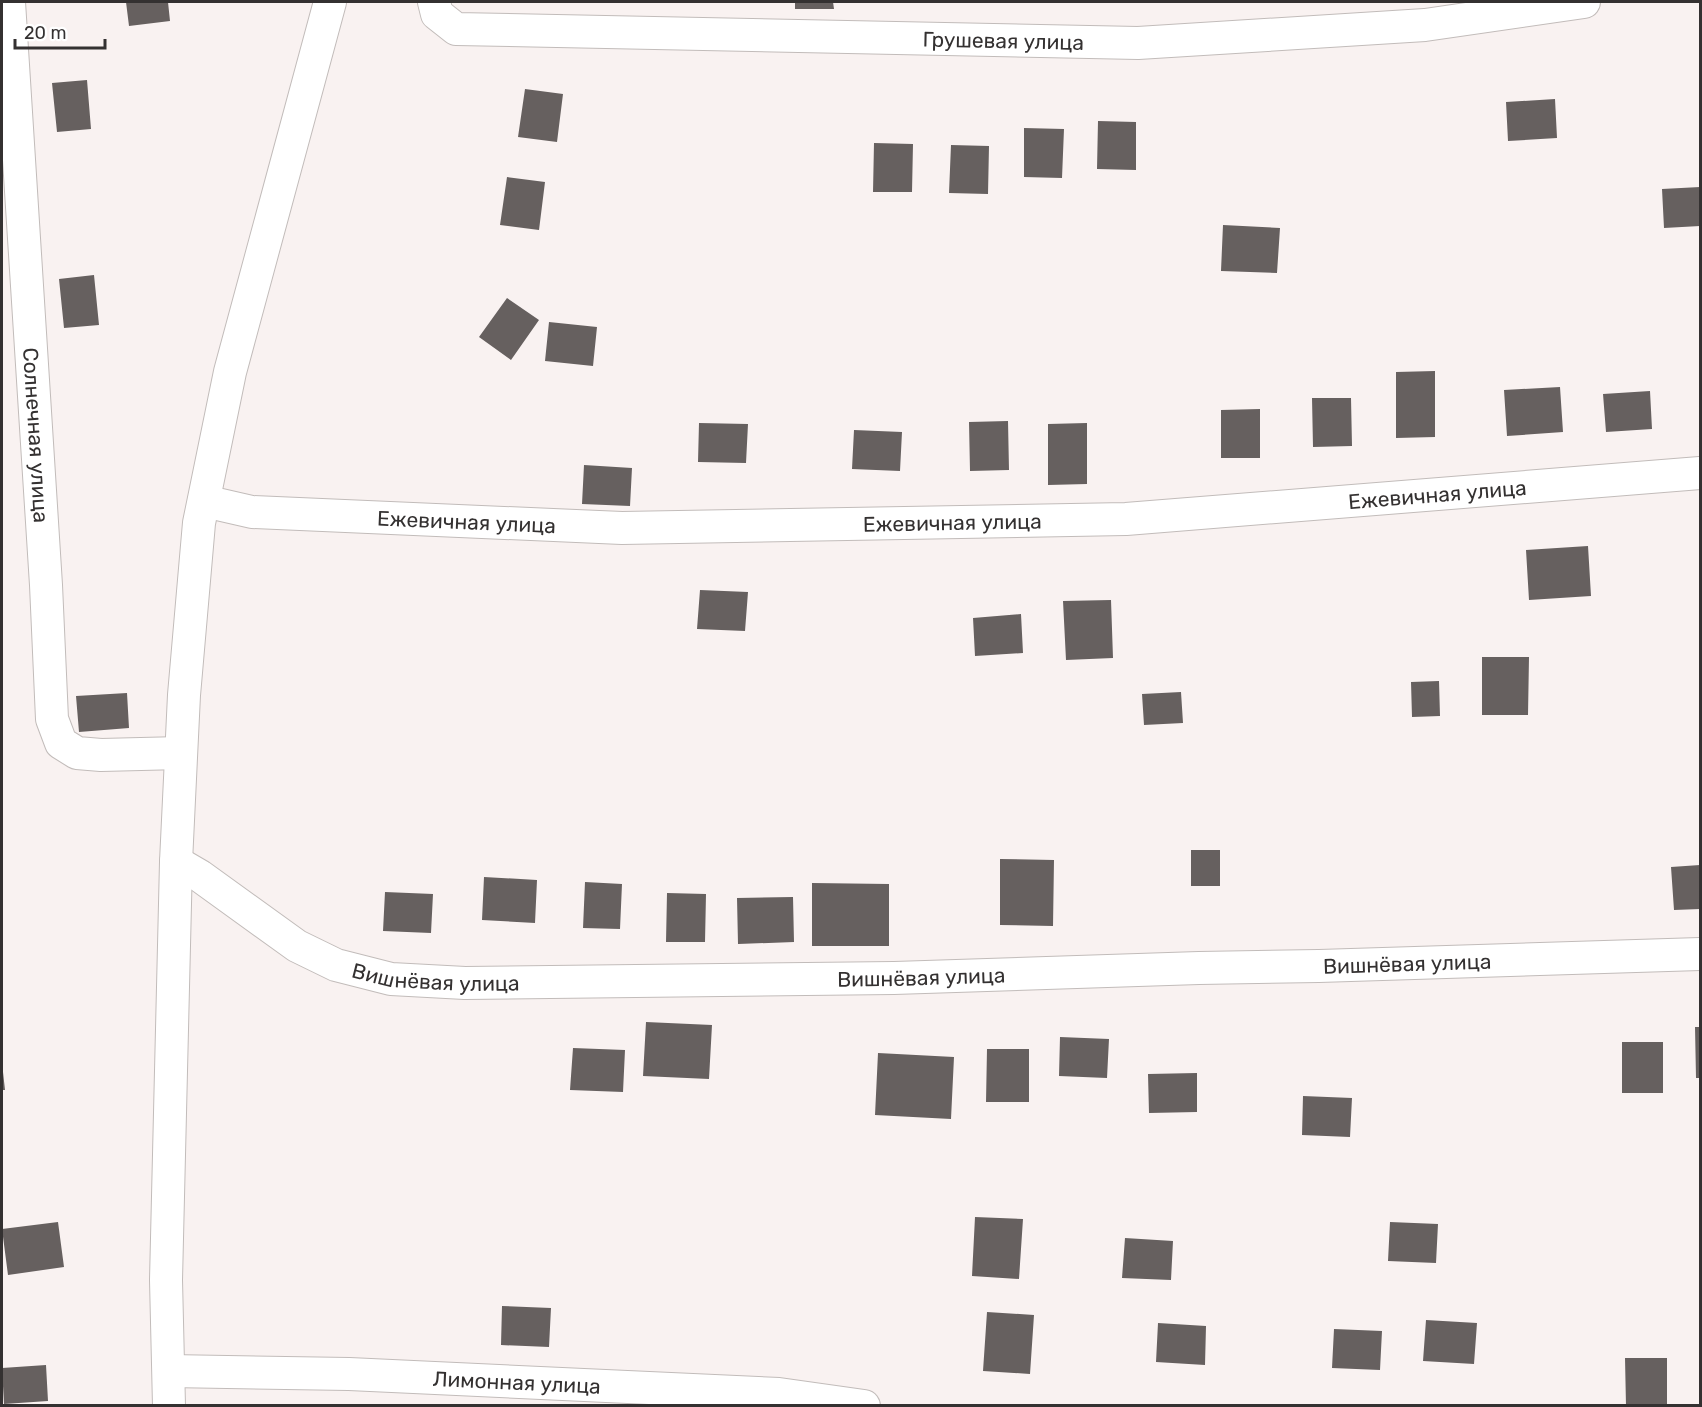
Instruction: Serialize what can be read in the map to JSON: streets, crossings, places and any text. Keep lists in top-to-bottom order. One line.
{"streets":{"street":["Грушевая улица","Солнечная улица","Ежевичная улица","Вишнёвая улица","Лимонная улица"]},"scale_bar":"20 m"}
